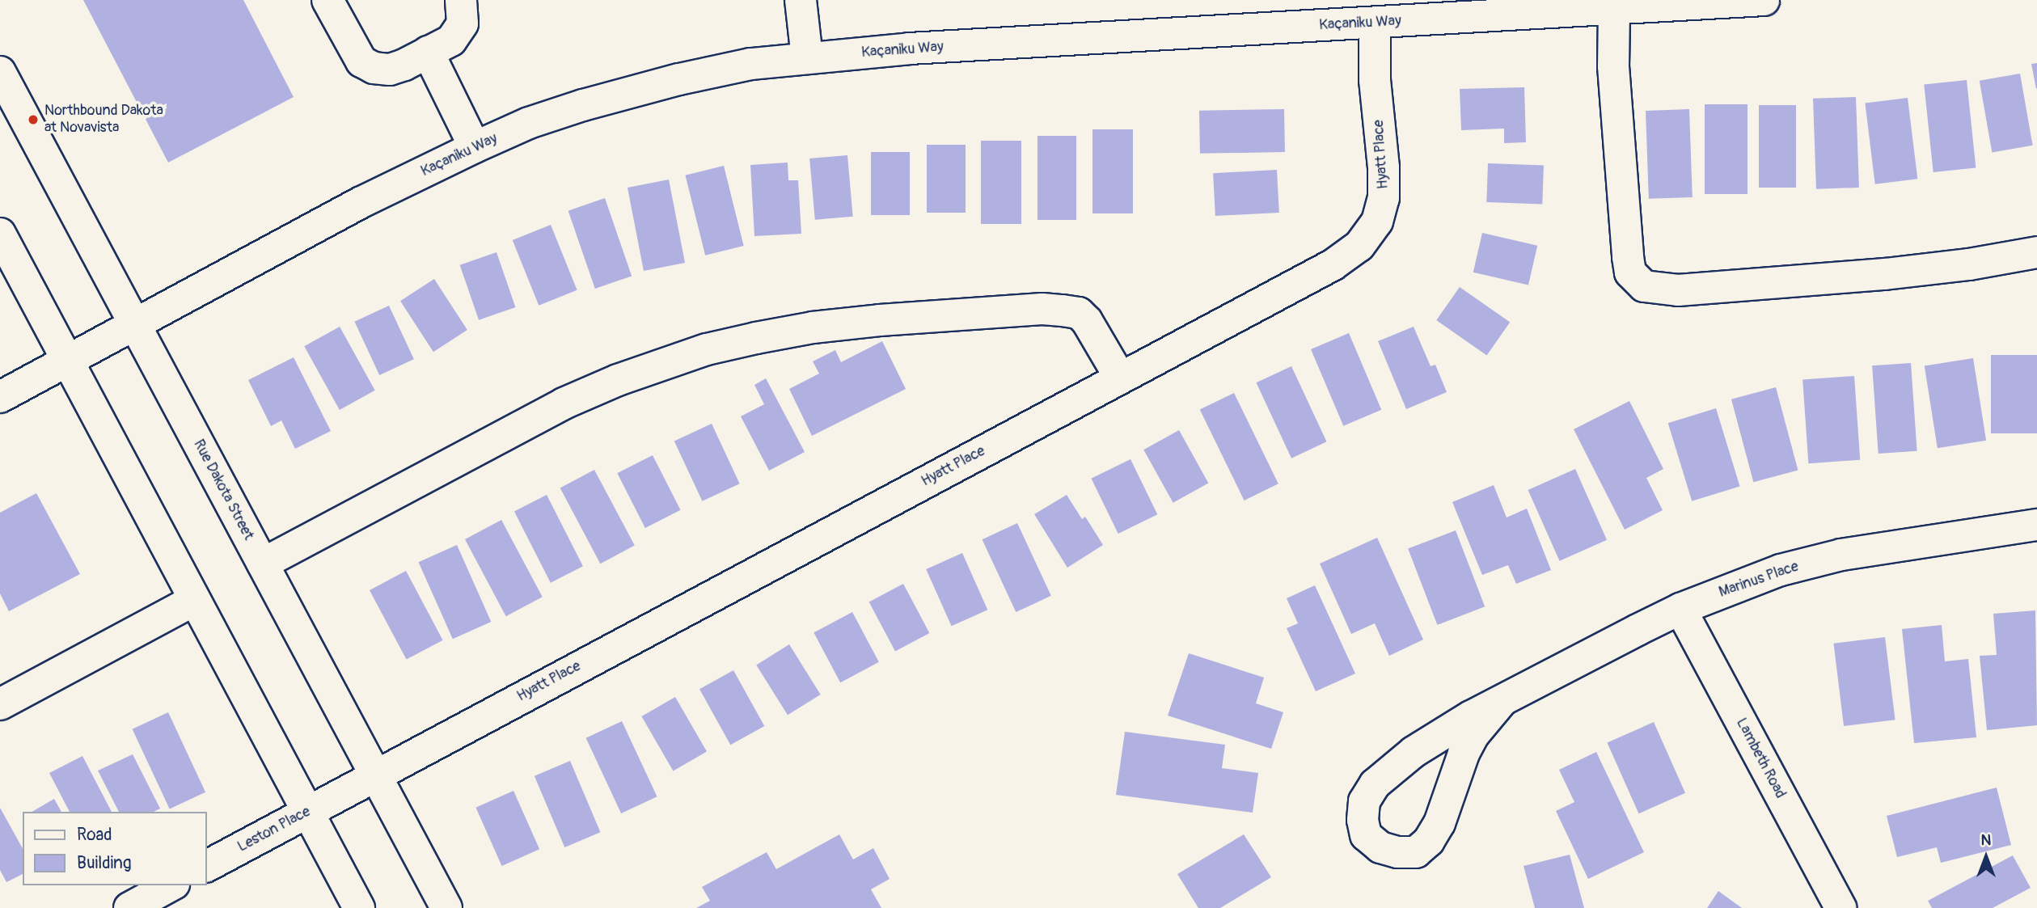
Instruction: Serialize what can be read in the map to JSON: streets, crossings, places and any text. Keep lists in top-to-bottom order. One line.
{"streets":{"street":["Kaçaniku Way","Hyatt Place","Rue Dakota Street","Marinus Place","Lambeth Road","Leston Place"]},"crossings":[["Kaçaniku Way","Hyatt Place"],["Kaçaniku Way","Rue Dakota Street"],["Hyatt Place","Rue Dakota Street"],["Hyatt Place","Leston Place"],["Marinus Place","Lambeth Road"]],"places":["Northbound Dakota at Novavista"],"legend":["Road","Building"],"north":"top"}
